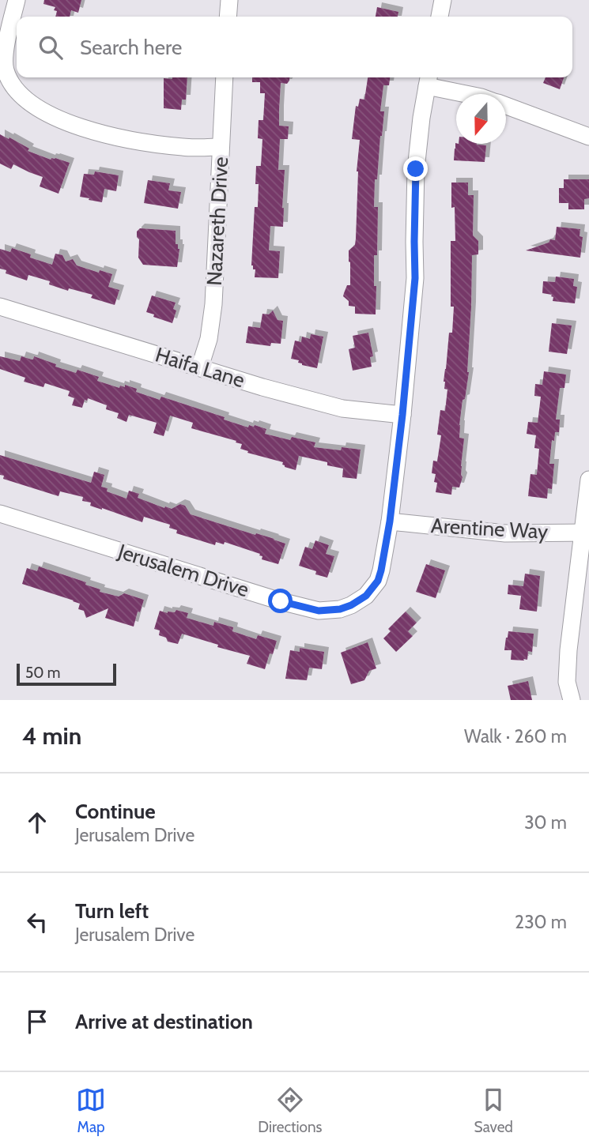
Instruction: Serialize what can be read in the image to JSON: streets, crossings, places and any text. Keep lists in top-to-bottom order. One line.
{"streets":{"street":["Nazareth Drive","Haifa Lane","Arentine Way","Jerusalem Drive"]},"crossings":[["Nazareth Drive","Haifa Lane"],["Haifa Lane","Jerusalem Drive"],["Arentine Way","Jerusalem Drive"]],"scale_bar":"50 m","north":"bottom","page":{"search":"Search here","scale":"50 m","heading":["4 min","Walk · 260 m"],"list":[["Continue","Jerusalem Drive","30 m"],["Turn left","Jerusalem Drive","230 m"],"Arrive at destination"],"nav":["Map","Directions","Saved"]}}
